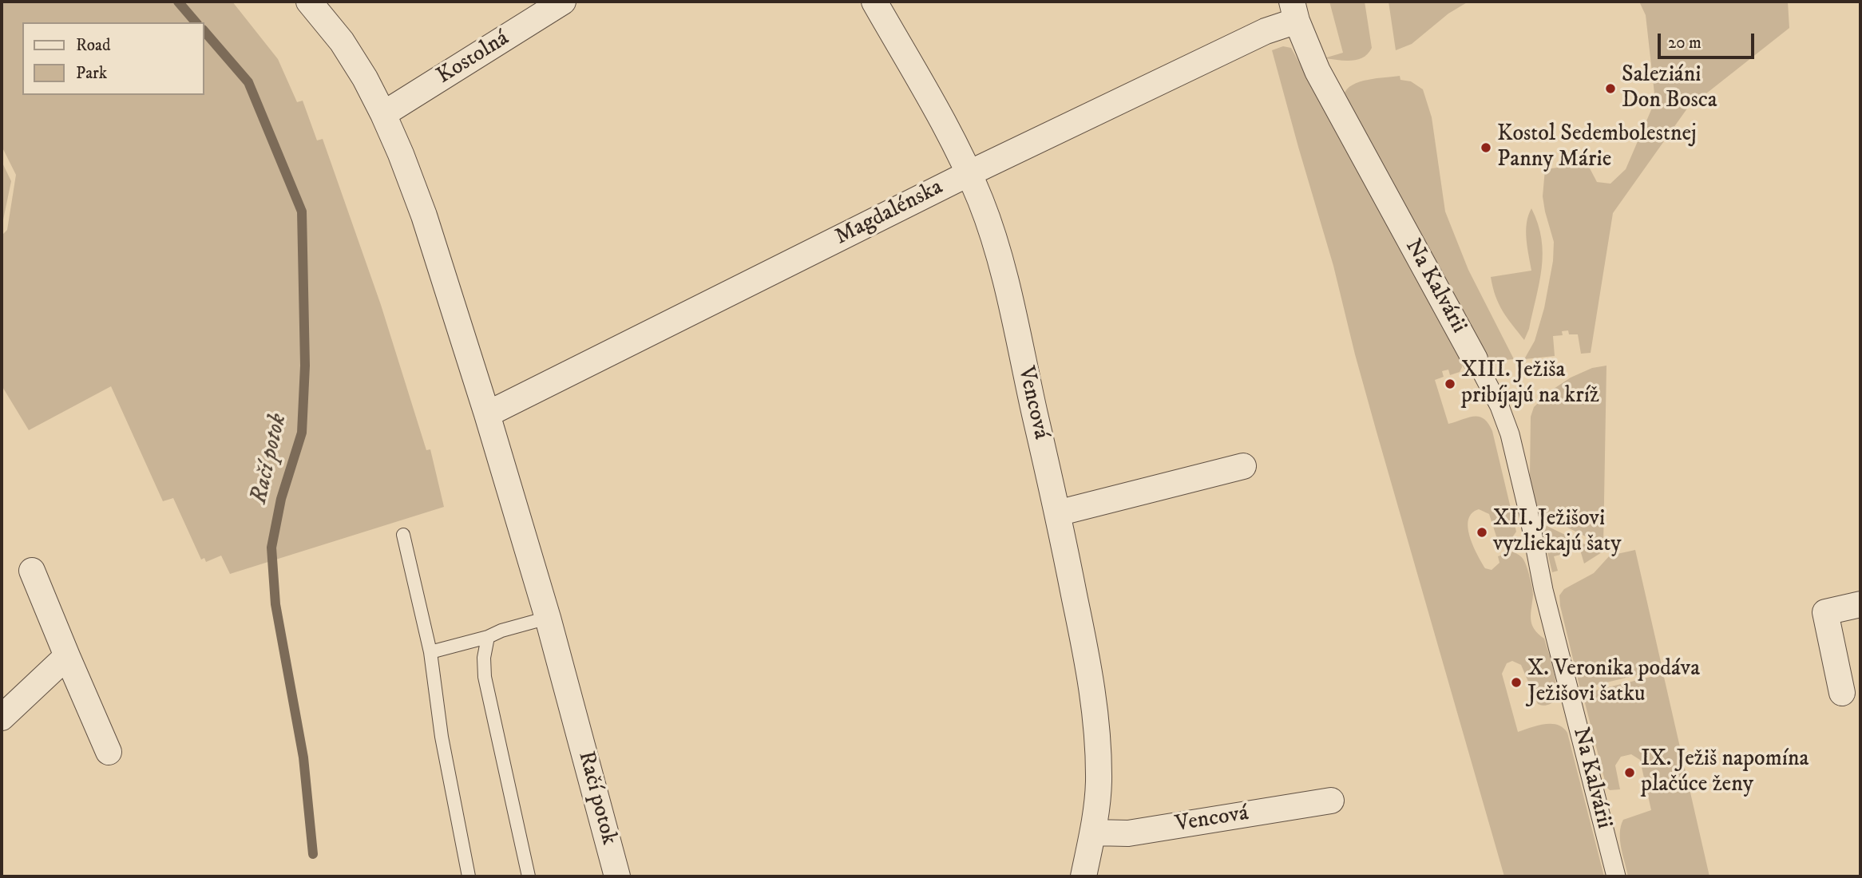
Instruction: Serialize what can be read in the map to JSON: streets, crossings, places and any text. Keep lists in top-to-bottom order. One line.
{"streets":{"street":["Kostolná","Magdalénska","Na Kalvárii","Vencová","Račí potok"]},"crossings":[["Kostolná","Račí potok"],["Magdalénska","Na Kalvárii"],["Magdalénska","Vencová"],["Magdalénska","Račí potok"]],"water":["Račí potok"],"places":["Saleziáni Don Bosca","Kostol Sedembolestnej Panny Márie","XIII. Ježiša pribíjajú na kríž","XII. Ježišovi vyzliekajú šaty","X. Veronika podáva Ježišovi šatku","IX. Ježiš napomína plačúce ženy"],"legend":["Road","Park"],"scale_bar":"20 m"}
